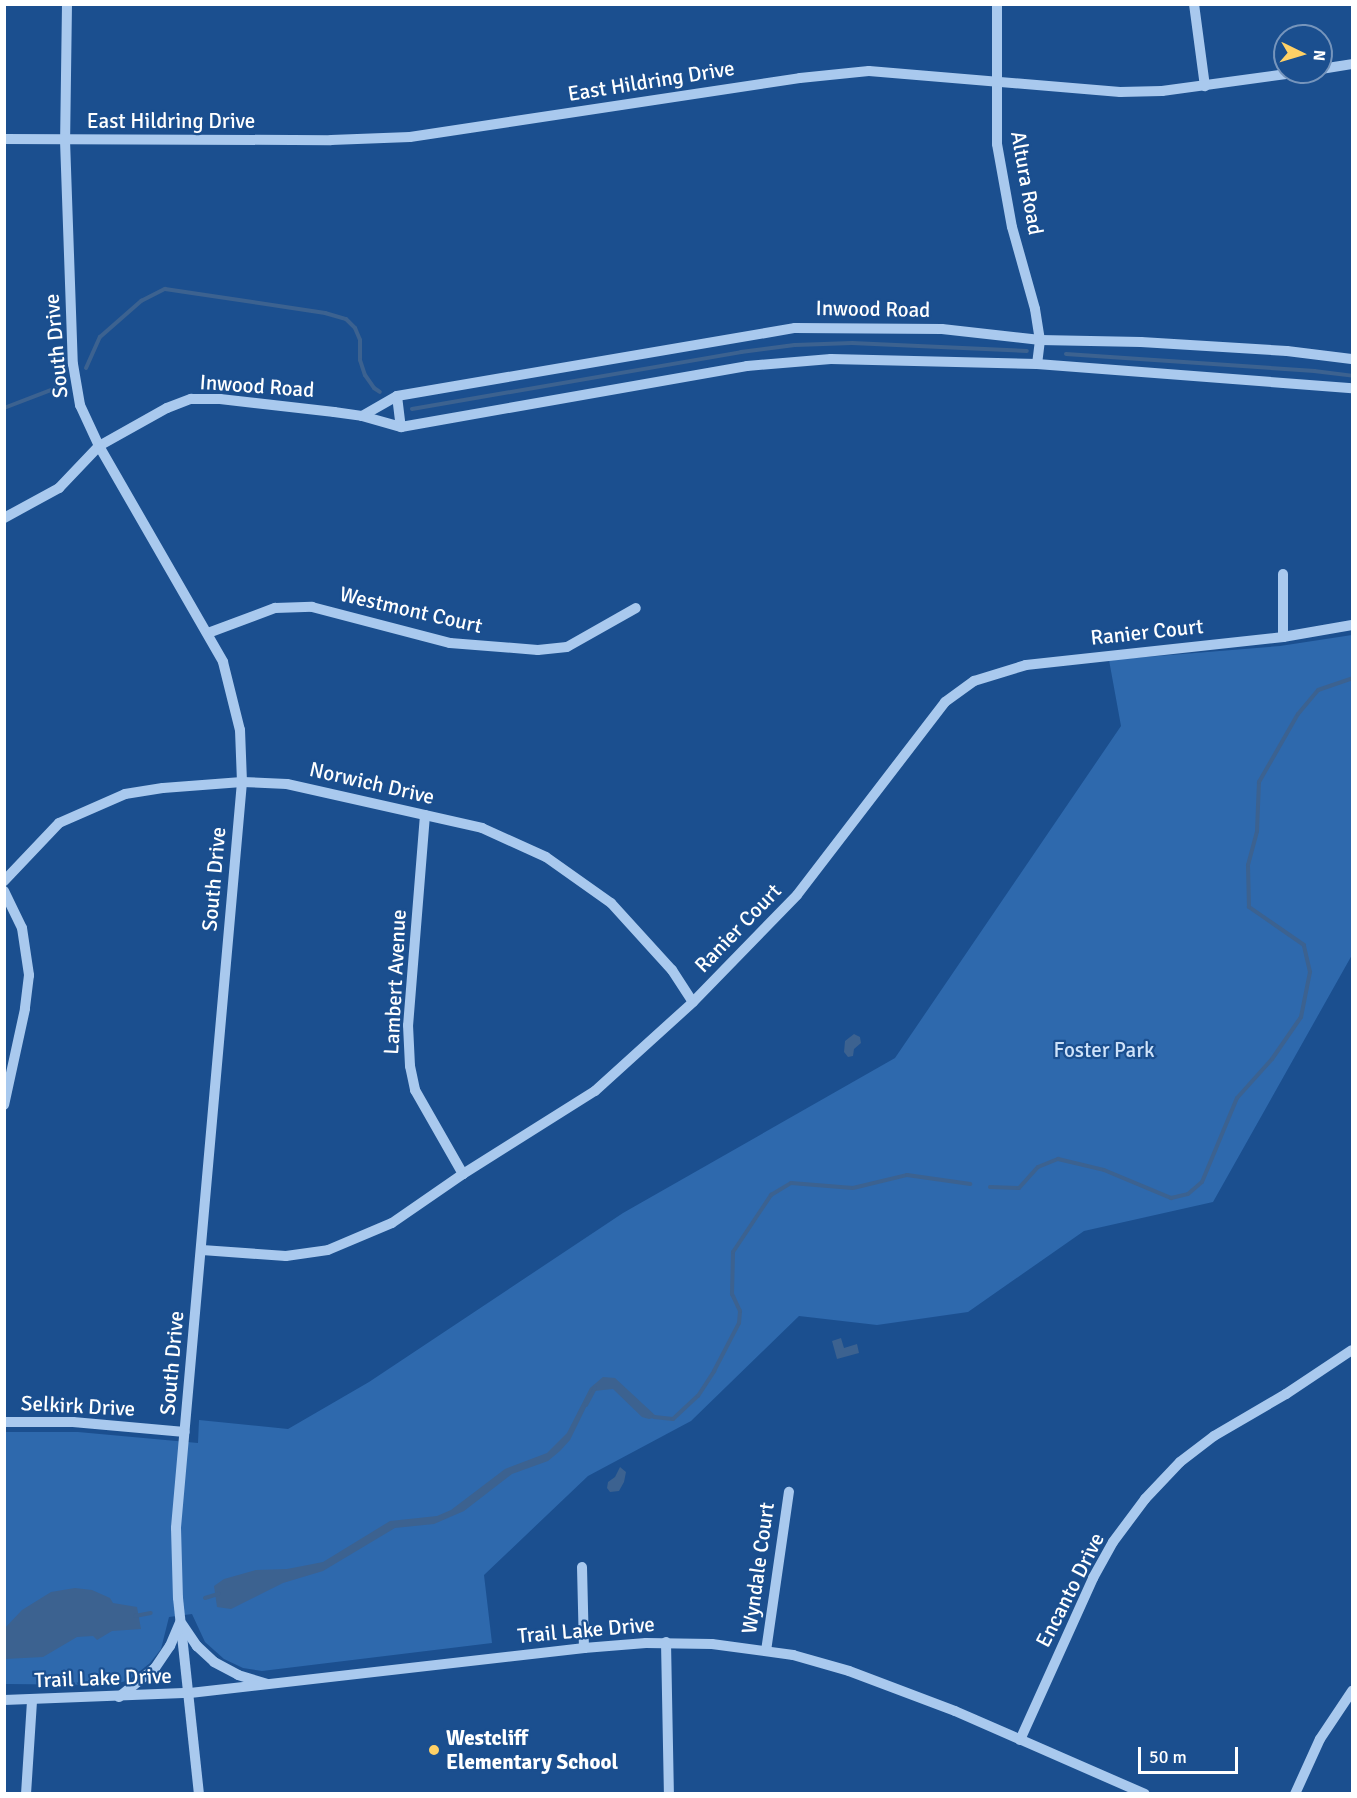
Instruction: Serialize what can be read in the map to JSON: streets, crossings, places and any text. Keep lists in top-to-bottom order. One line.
{"streets":{"street":["East Hildring Drive","Altura Road","Inwood Road","South Drive","Westmont Court","Ranier Court","Norwich Drive","Lambert Avenue","Selkirk Drive","Wyndale Court","Encanto Drive","Trail Lake Drive"]},"crossings":[["East Hildring Drive","Altura Road"],["East Hildring Drive","South Drive"],["Altura Road","Inwood Road"],["Inwood Road","South Drive"],["South Drive","Westmont Court"],["South Drive","Ranier Court"],["South Drive","Norwich Drive"],["South Drive","Selkirk Drive"],["South Drive","Trail Lake Drive"],["Ranier Court","Norwich Drive"],["Ranier Court","Lambert Avenue"],["Norwich Drive","Lambert Avenue"],["Wyndale Court","Trail Lake Drive"],["Encanto Drive","Trail Lake Drive"]],"parks":["Foster Park"],"places":["Westcliff Elementary School"],"scale_bar":"50 m","north":"right"}
